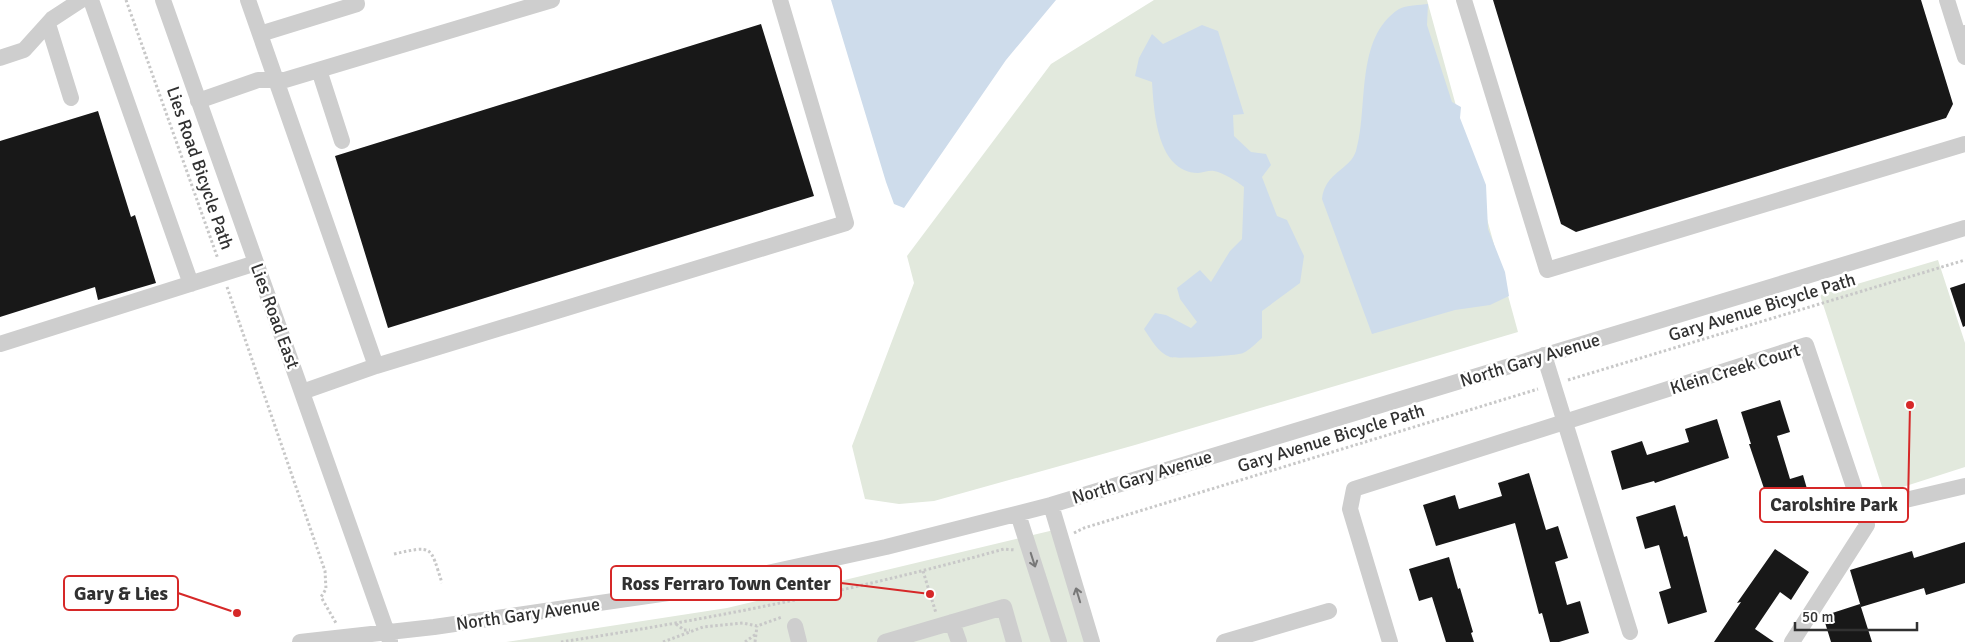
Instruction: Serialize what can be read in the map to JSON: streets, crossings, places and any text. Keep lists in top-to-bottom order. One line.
{"streets":{"street":["Lies Road East","North Gary Avenue","Klein Creek Court"],"path":["Lies Road Bicycle Path","Gary Avenue Bicycle Path"]},"crossings":[["Lies Road East","North Gary Avenue"]],"places":["Carolshire Park","Ross Ferraro Town Center","Gary & Lies"],"scale_bar":"50 m"}
